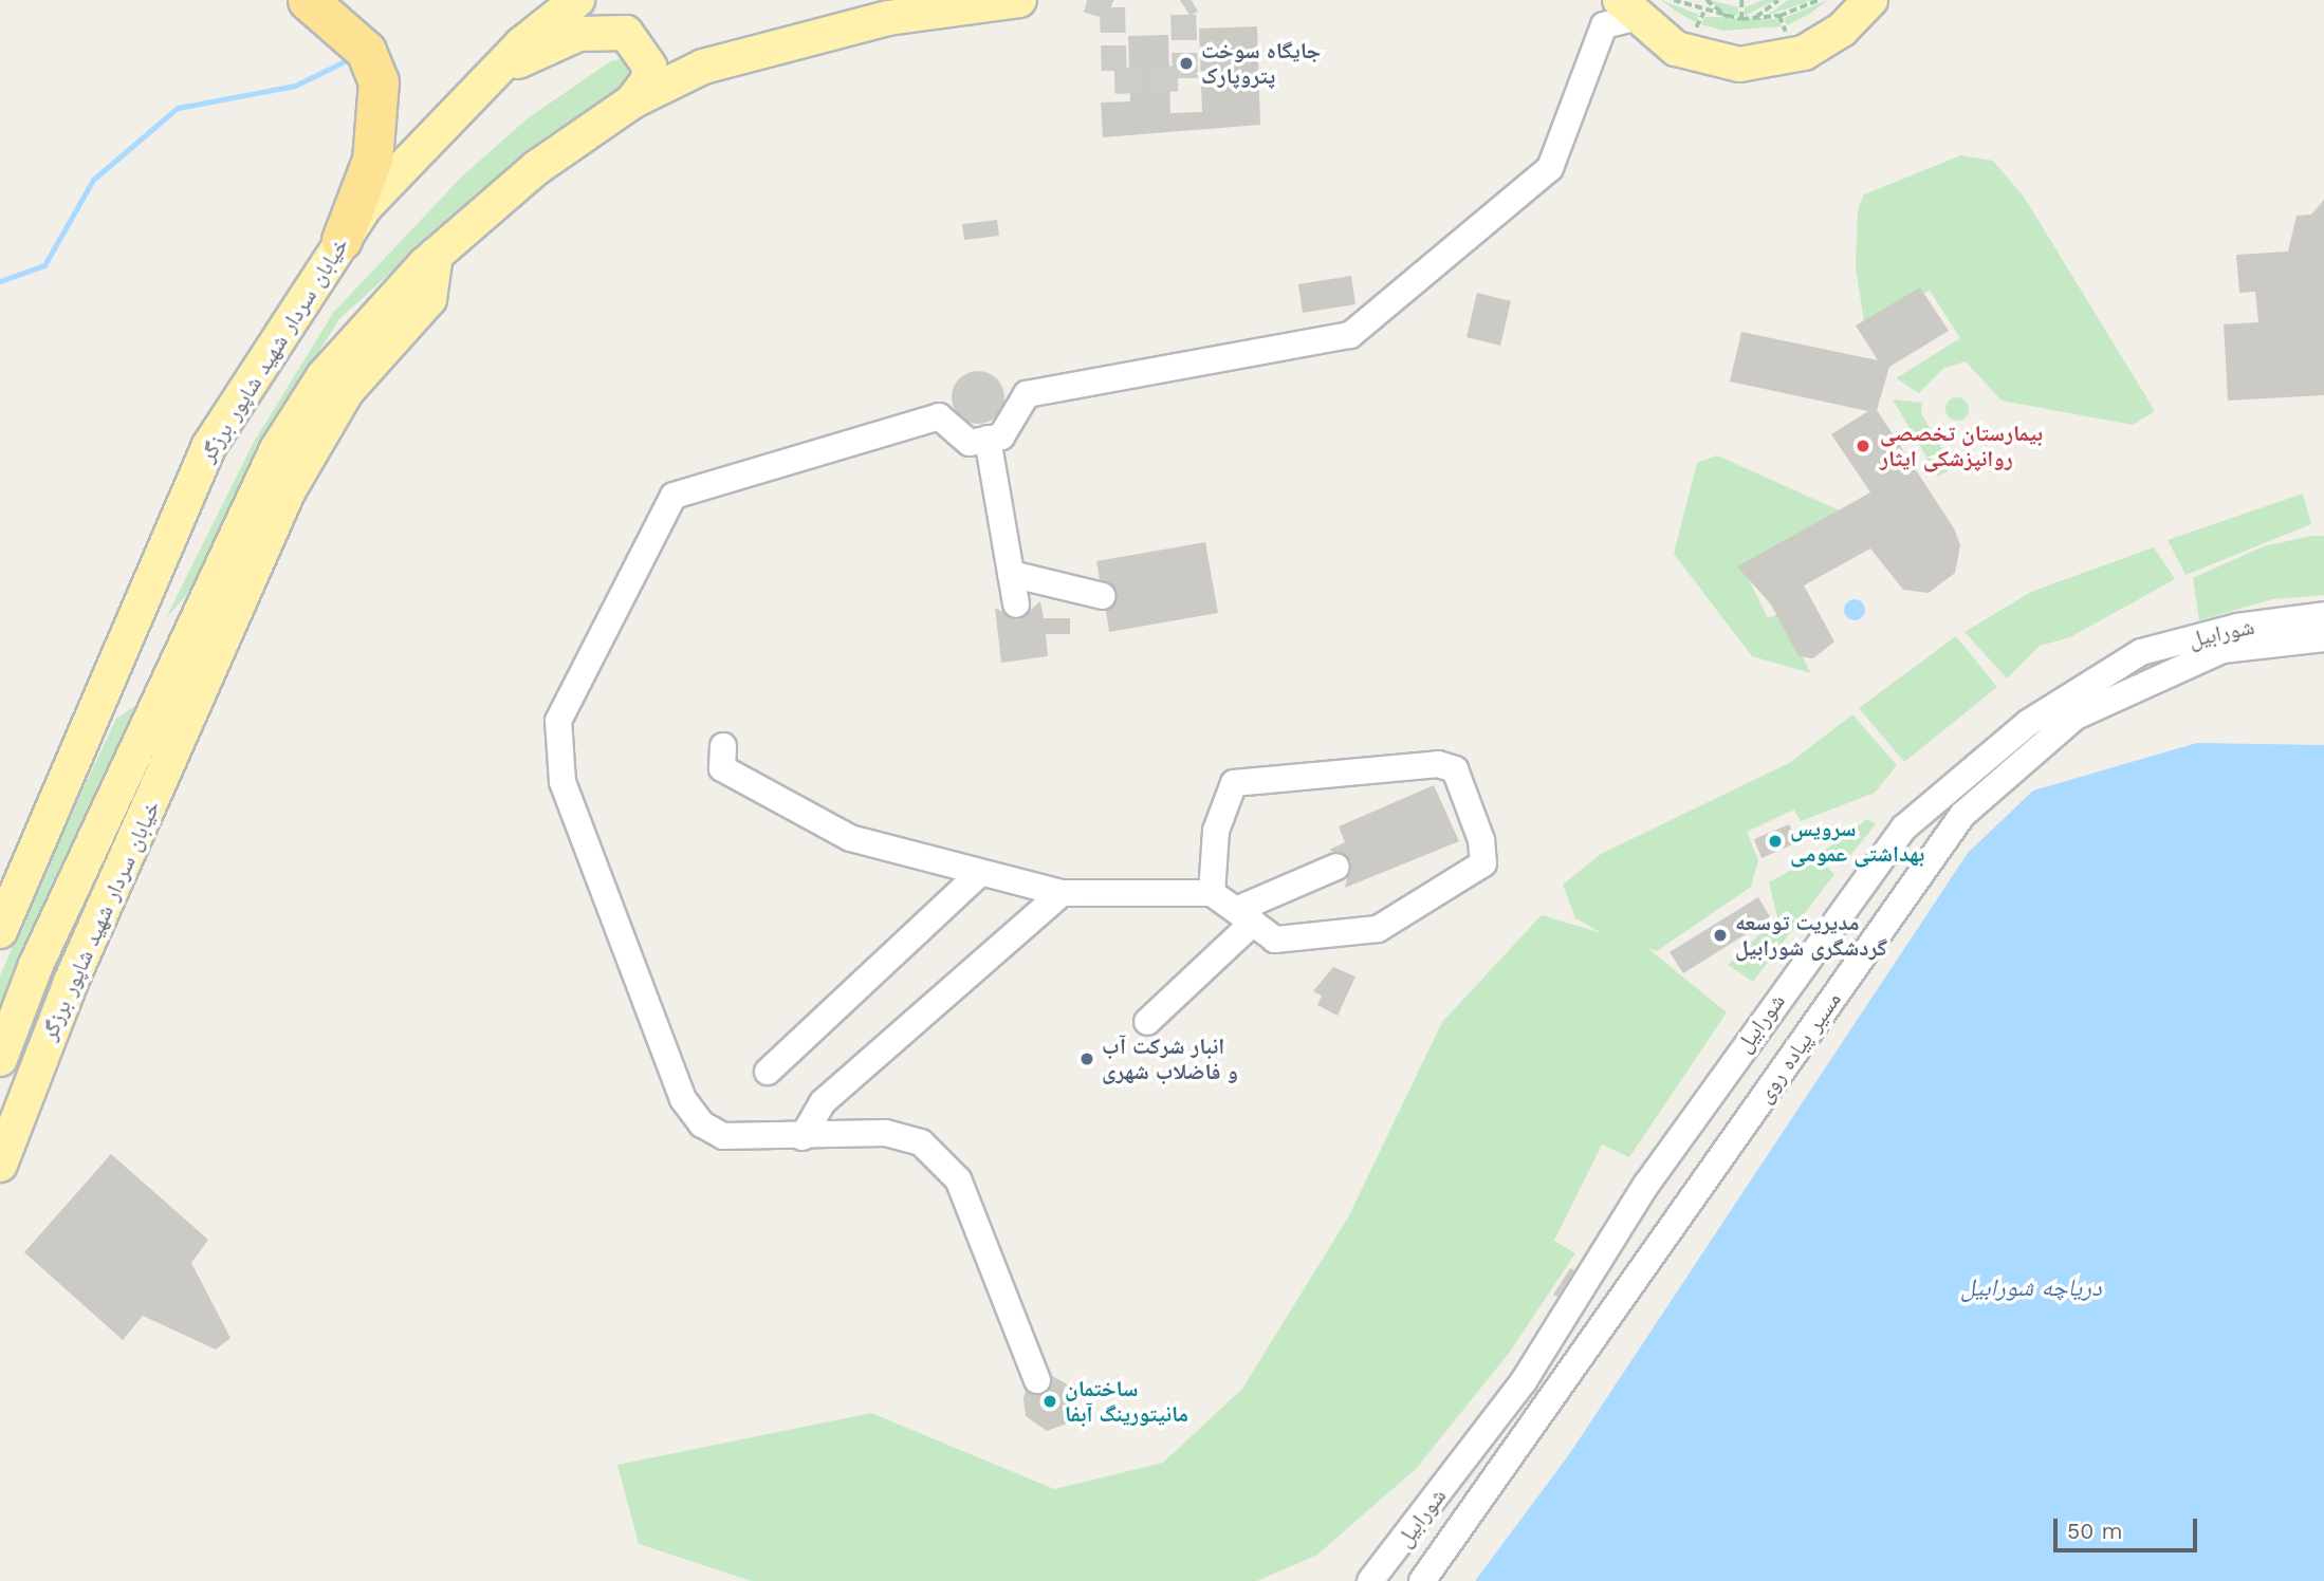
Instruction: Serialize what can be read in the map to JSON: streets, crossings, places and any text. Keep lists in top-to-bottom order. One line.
{"streets":{"main road":["خیابان سردار شهید شاپور برزگر"],"street":["شورابیل","مسیر پیاده روی"]},"water":["دریاچه شورابیل"],"places":["جایگاه سوخت پتروپارک","بیمارستان تخصصی روانپزشکی ایثار","سرویس بهداشتی عمومی","مدیریت توسعه گردشگری شورابیل","انبار شرکت آب و فاضلاب شهری","ساختمان مانیتورینگ آبفا"],"scale_bar":"50 m"}
